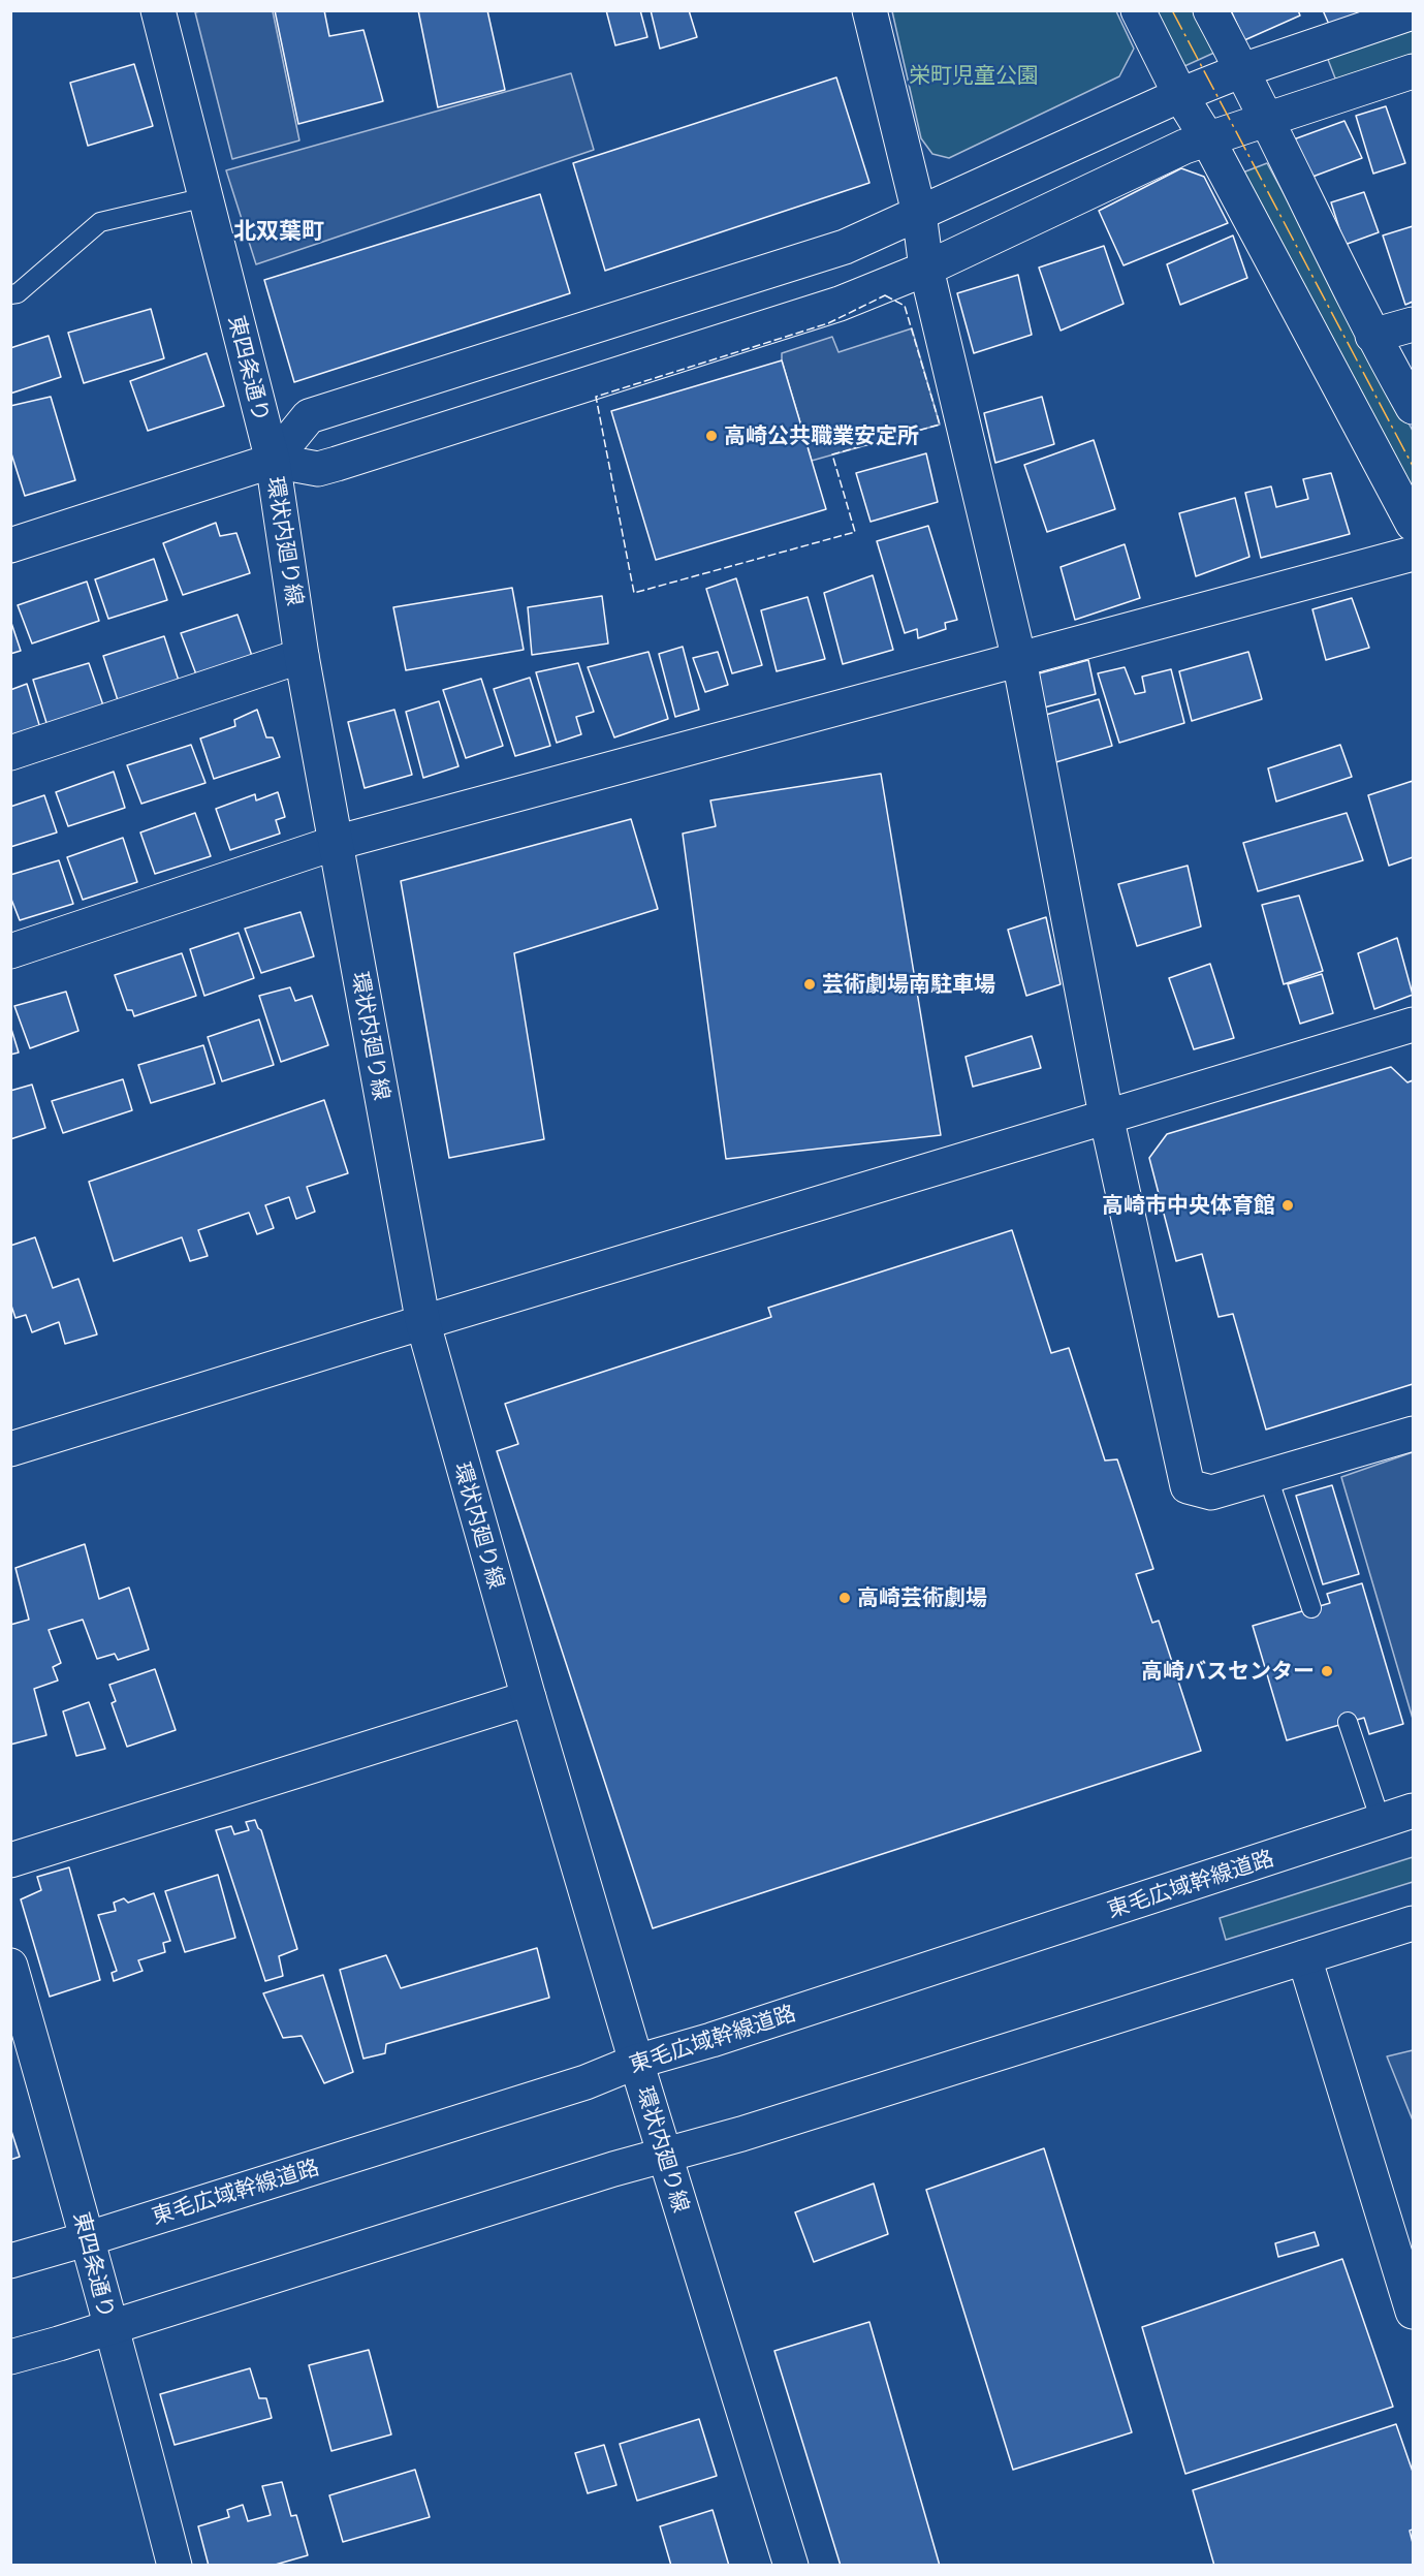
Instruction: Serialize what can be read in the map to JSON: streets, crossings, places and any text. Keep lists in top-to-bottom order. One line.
{"streets":{"main road":["東四条通り","環状内廻り線","東毛広域幹線道路"]},"crossings":[["東四条通り","環状内廻り線"],["東四条通り","東毛広域幹線道路"],["環状内廻り線","東毛広域幹線道路"]],"districts":["北双葉町"],"parks":["栄町児童公園"],"places":["高崎公共職業安定所","芸術劇場南駐車場","高崎市中央体育館","高崎芸術劇場","高崎バスセンター"]}
